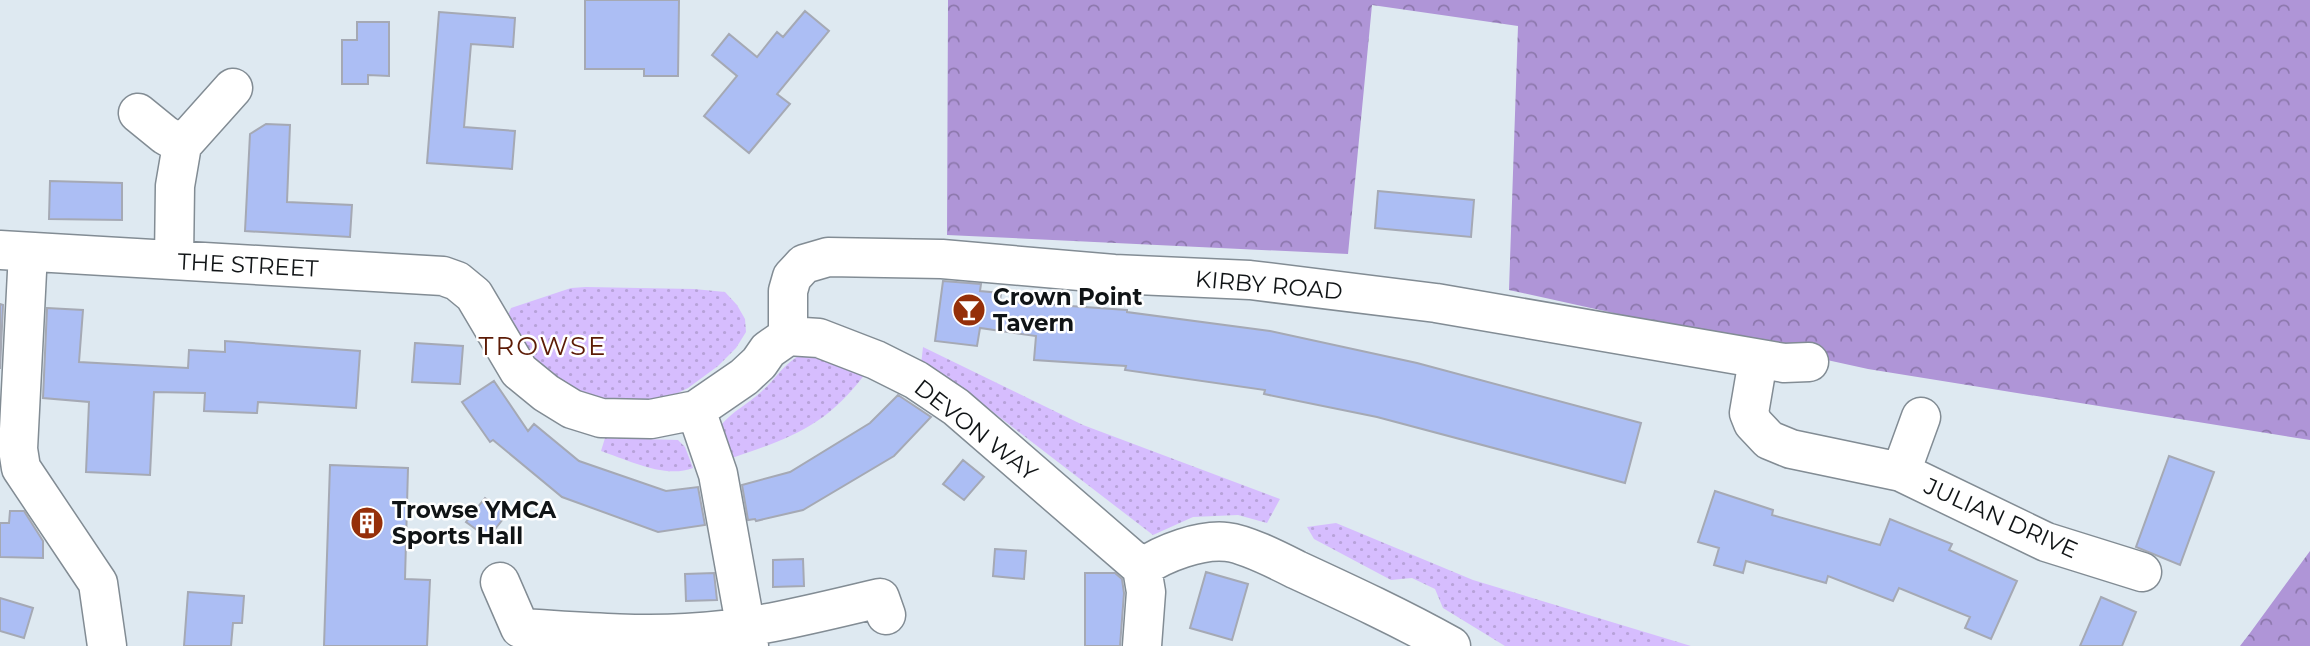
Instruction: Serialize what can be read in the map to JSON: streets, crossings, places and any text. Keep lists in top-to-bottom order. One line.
{"streets":{"street":["THE STREET","KIRBY ROAD","DEVON WAY","JULIAN DRIVE"]},"crossings":[["KIRBY ROAD","DEVON WAY"],["KIRBY ROAD","JULIAN DRIVE"]],"districts":["TROWSE"],"places":{"bar":["Crown Point Tavern"],"building":["Trowse YMCA Sports Hall"]}}
